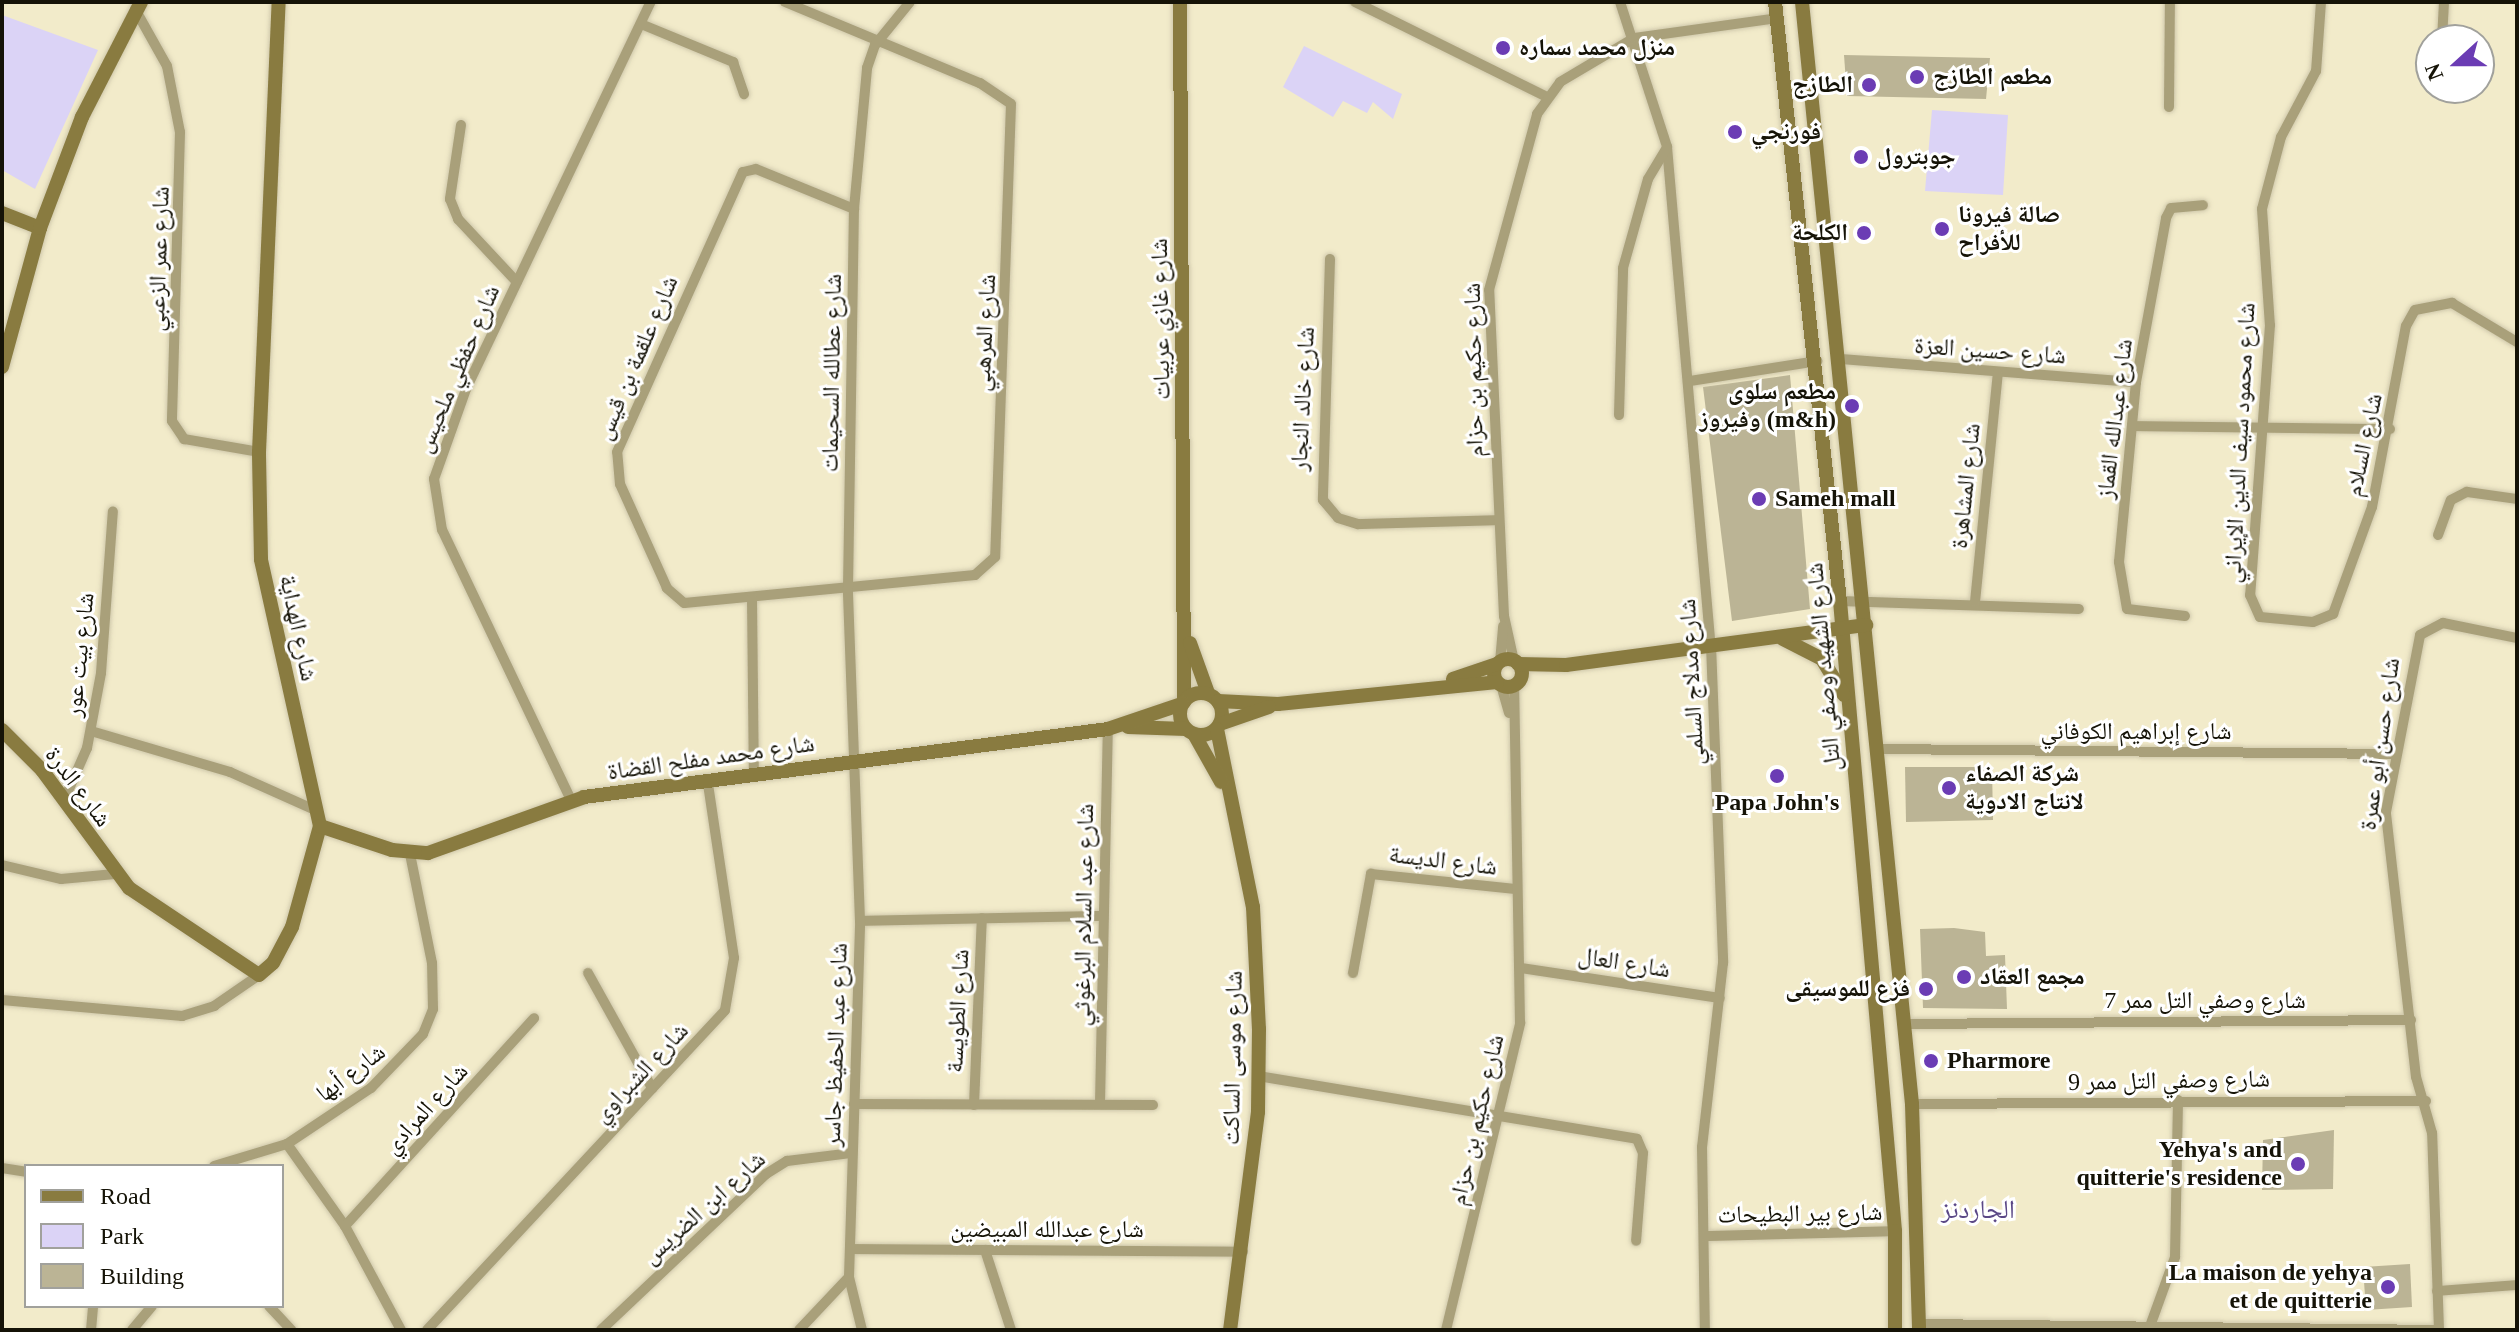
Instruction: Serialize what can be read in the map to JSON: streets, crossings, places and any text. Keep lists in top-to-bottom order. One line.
{"streets":{"street":["شارع عمر الزعبي","شارع غازي عربيات","شارع المرهبي","شارع حسين العزة","شارع علقمة بن قيس","شارع حفظي ملحيس","شارع حكيم بن حزام","شارع عطالله السحيمات","شارع خالد النجار","شارع عبدالله القماز","شارع محمود سيف الدين الإيراني","شارع السلام","شارع المشاهرة","شارع الهداية","شارع بيت عور","شارع الشهيد وصفي التل","شارع مدلاج السلمي","شارع إبراهيم الكوفاني","شارع حسن أبو عمرة","شارع محمد مفلح القضاة","شارع الدرة","شارع الديسة","شارع عبد السلام البرغوثي","شارع العال","شارع وصفي التل ممر 7","شارع الطويسة","شارع عبد الحفيظ جاسر","شارع موسى الساكت","شارع أبها","شارع الشبراوي","شارع وصفي التل ممر 9","شارع المرادي","شارع ابن الضريس","شارع بير البطيحات","شارع عبدالله المبيضين"]},"crossings":[["شارع عمر الزعبي","شارع الهداية"],["شارع غازي عربيات","شارع محمد مفلح القضاة"],["شارع غازي عربيات","شارع موسى الساكت"],["شارع المرهبي","شارع علقمة بن قيس"],["شارع المرهبي","شارع عطالله السحيمات"],["شارع حسين العزة","شارع عبدالله القماز"],["شارع حسين العزة","شارع المشاهرة"],["شارع حسين العزة","شارع الشهيد وصفي التل"],["شارع علقمة بن قيس","شارع عطالله السحيمات"],["شارع حفظي ملحيس","شارع محمد مفلح القضاة"],["شارع حكيم بن حزام","شارع خالد النجار"],["شارع حكيم بن حزام","شارع الديسة"],["شارع حكيم بن حزام","شارع العال"],["شارع عطالله السحيمات","شارع محمد مفلح القضاة"],["شارع عطالله السحيمات","شارع عبد الحفيظ جاسر"],["شارع محمود سيف الدين الإيراني","شارع السلام"],["شارع الهداية","شارع محمد مفلح القضاة"],["شارع بيت عور","شارع الدرة"],["شارع الشهيد وصفي التل","شارع إبراهيم الكوفاني"],["شارع الشهيد وصفي التل","شارع وصفي التل ممر 7"],["شارع الشهيد وصفي التل","شارع وصفي التل ممر 9"],["شارع الشهيد وصفي التل","شارع بير البطيحات"],["شارع مدلاج السلمي","شارع العال"],["شارع مدلاج السلمي","شارع بير البطيحات"],["شارع إبراهيم الكوفاني","شارع حسن أبو عمرة"],["شارع حسن أبو عمرة","شارع وصفي التل ممر 7"],["شارع حسن أبو عمرة","شارع وصفي التل ممر 9"],["شارع محمد مفلح القضاة","شارع عبد السلام البرغوثي"],["شارع محمد مفلح القضاة","شارع عبد الحفيظ جاسر"],["شارع محمد مفلح القضاة","شارع موسى الساكت"],["شارع محمد مفلح القضاة","شارع أبها"],["شارع محمد مفلح القضاة","شارع الشبراوي"],["شارع عبد الحفيظ جاسر","شارع ابن الضريس"],["شارع عبد الحفيظ جاسر","شارع عبدالله المبيضين"],["شارع موسى الساكت","شارع عبدالله المبيضين"]],"districts":["الجاردنز"],"places":["منزل محمد سماره","مطعم الطازج","الطازج","فورنجي","جوبترول","صالة فيرونا للأفراح","الكلحة","مطعم سلوى وفيروز (m&h)","Sameh mall","Papa John's","شركة الصفاء لانتاج الادوية","مجمع العقاد","فزع للموسيقى","Pharmore","Yehya's and quitterie's residence","La maison de yehya et de quitterie"],"legend":["Road","Park","Building"],"north":"left"}
